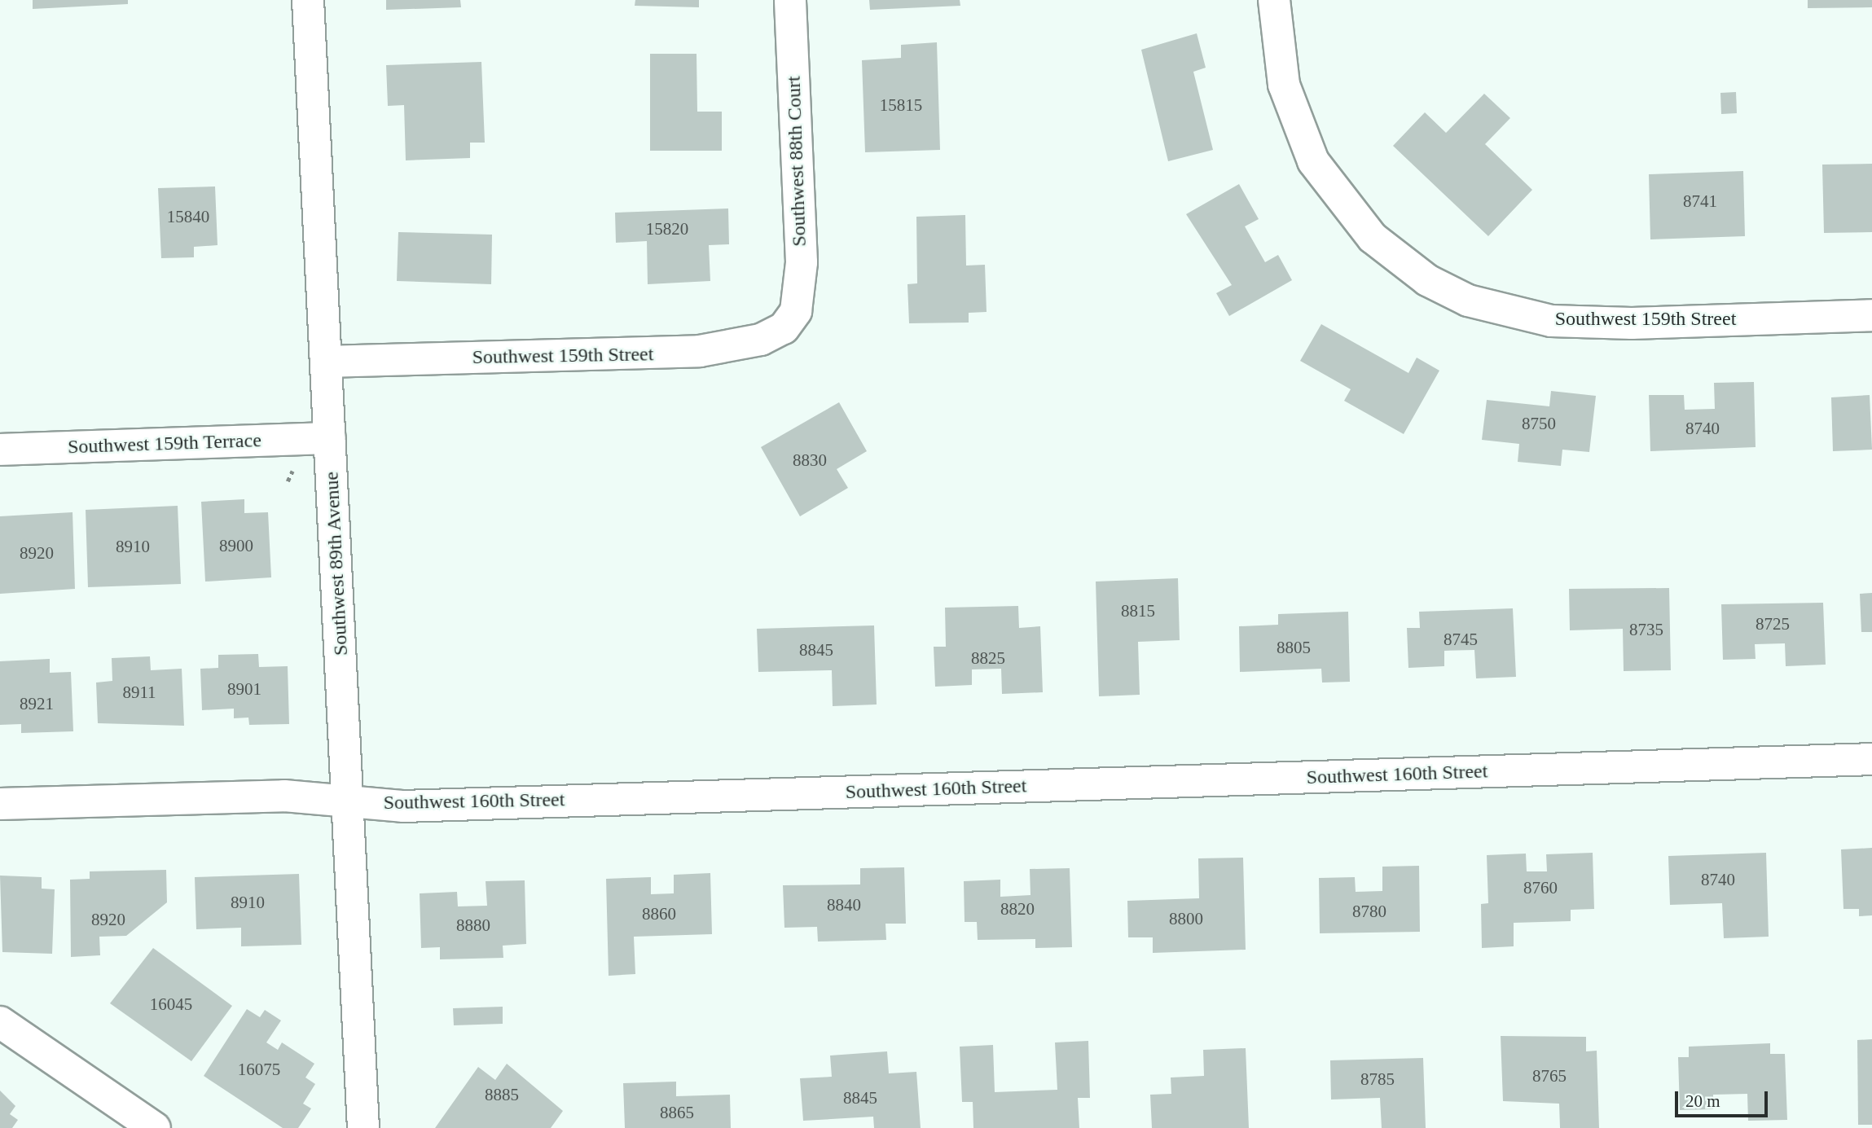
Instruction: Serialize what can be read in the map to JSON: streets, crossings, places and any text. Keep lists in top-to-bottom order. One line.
{"streets":{"street":["Southwest 88th Court","Southwest 159th Street","Southwest 159th Terrace","Southwest 89th Avenue","Southwest 160th Street"]},"crossings":[["Southwest 88th Court","Southwest 159th Street"],["Southwest 159th Street","Southwest 89th Avenue"],["Southwest 159th Terrace","Southwest 89th Avenue"],["Southwest 89th Avenue","Southwest 160th Street"]],"house_numbers":["15815","8741","15840","15820","8750","8740","8830","8900","8910","8920","8815","8725","8735","8745","8805","8845","8825","8901","8911","8921","8740","8760","8910","8840","8820","8780","8860","8800","8920","8880","16045","16075","8765","8785","8885","8845","8865"],"scale_bar":"20 m"}
